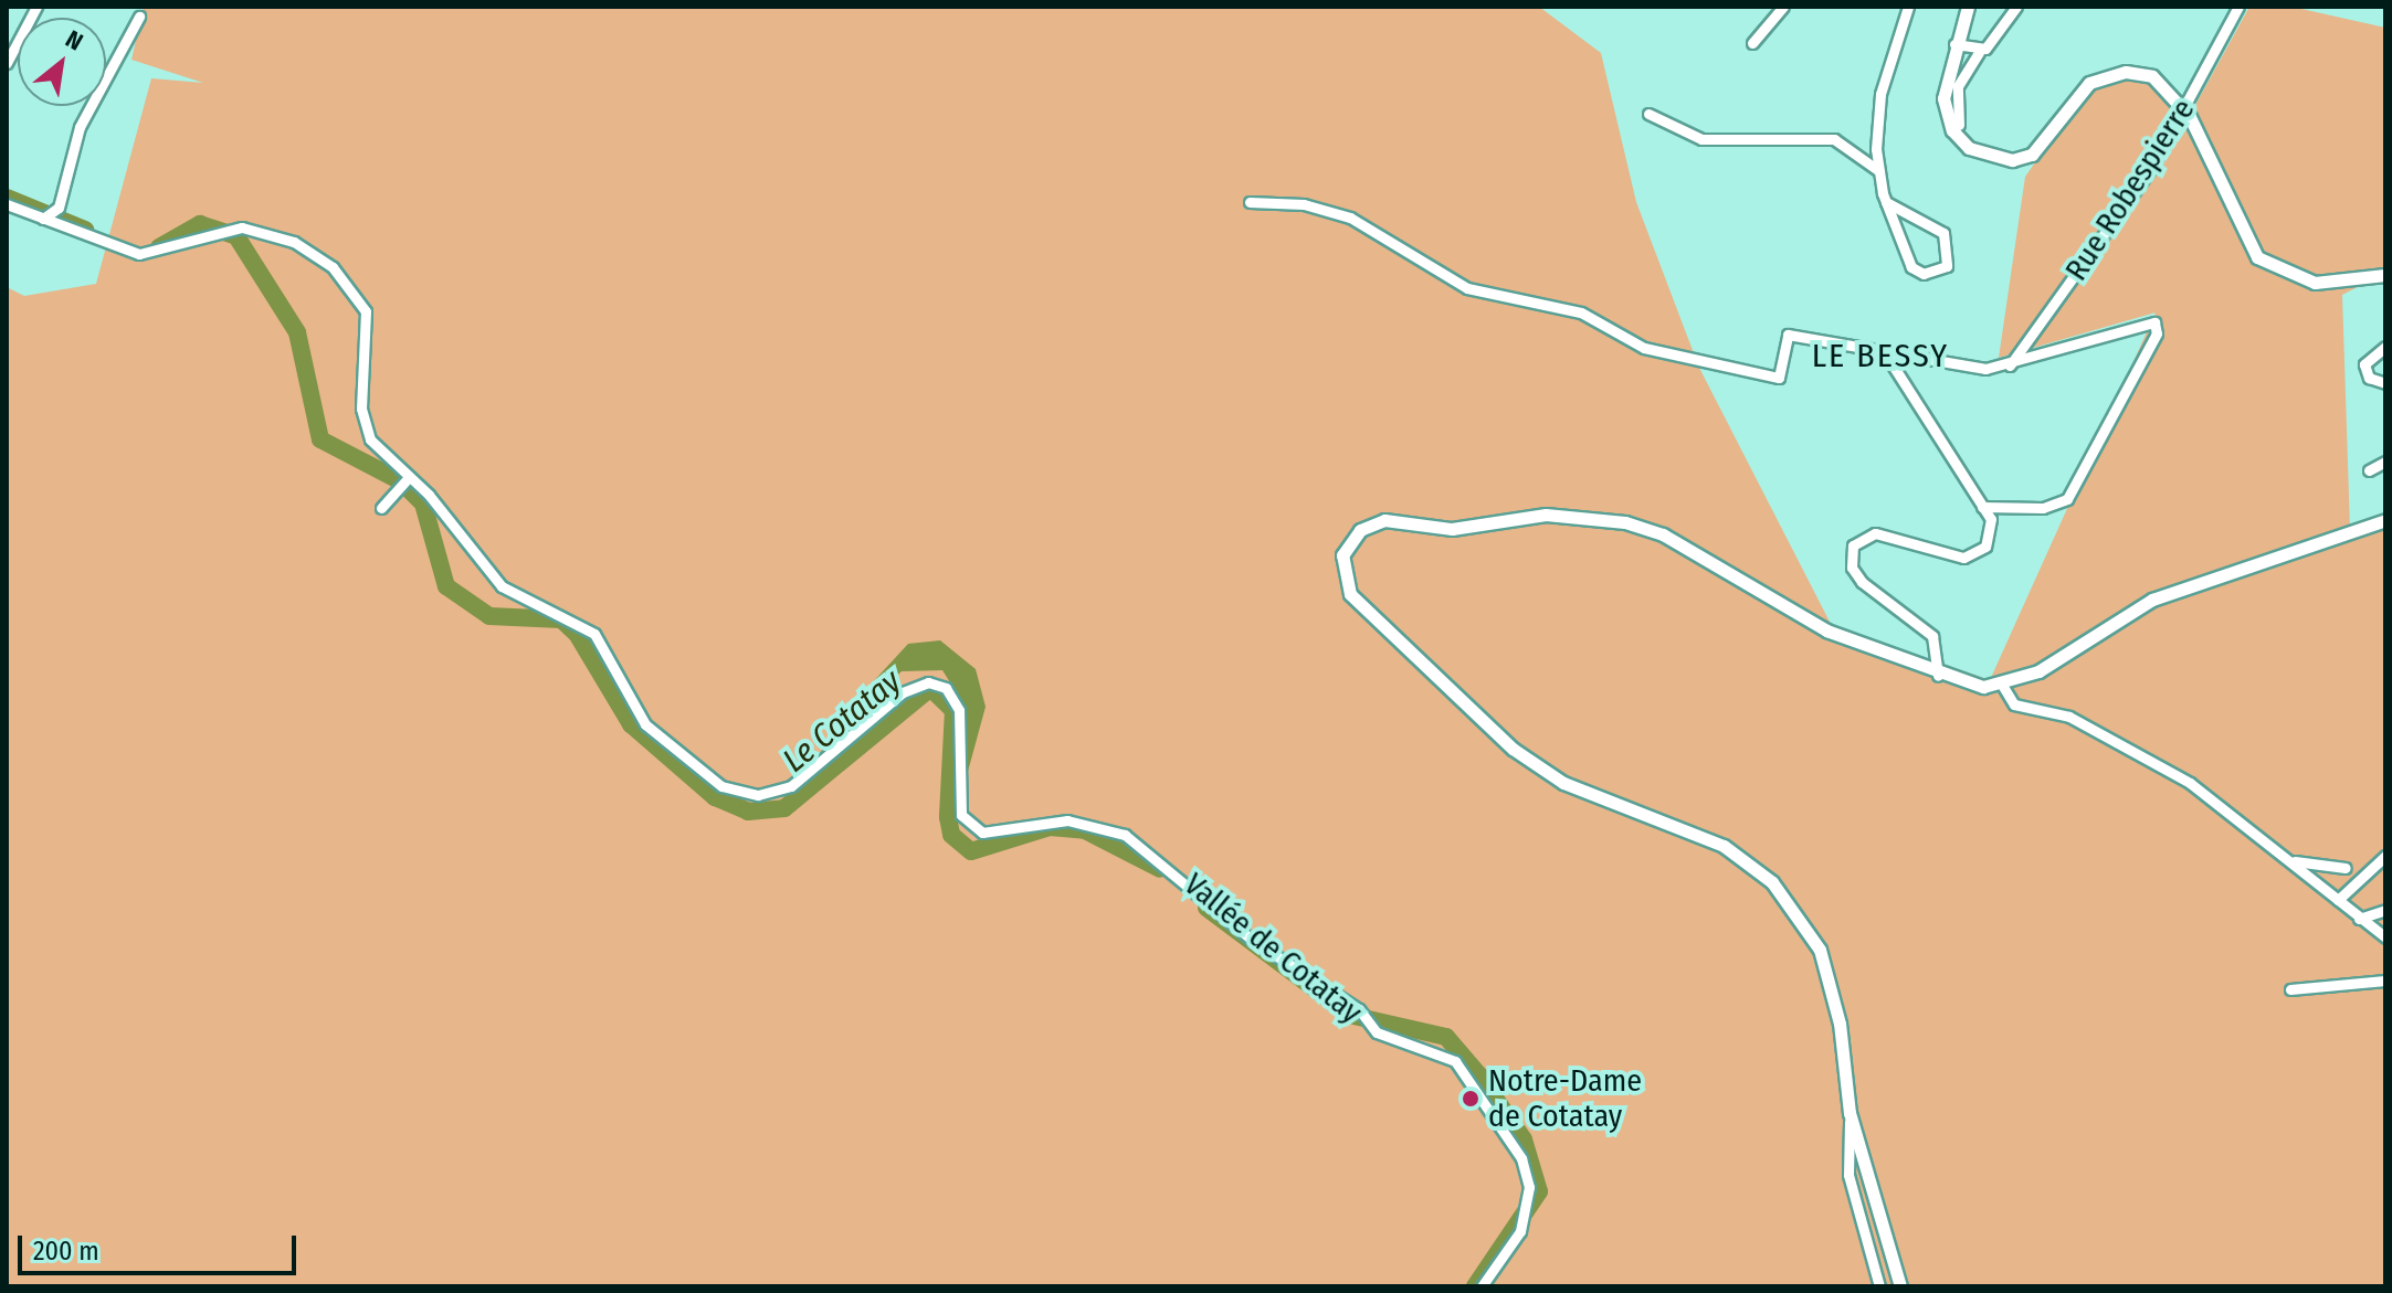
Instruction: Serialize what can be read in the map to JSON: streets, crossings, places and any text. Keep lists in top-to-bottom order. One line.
{"streets":{"street":["Rue Robespierre","Vallée de Cotatay"]},"districts":["LE BESSY"],"water":["Le Cotatay"],"places":["Notre-Dame de Cotatay"],"scale_bar":"200 m","north":"top right"}
